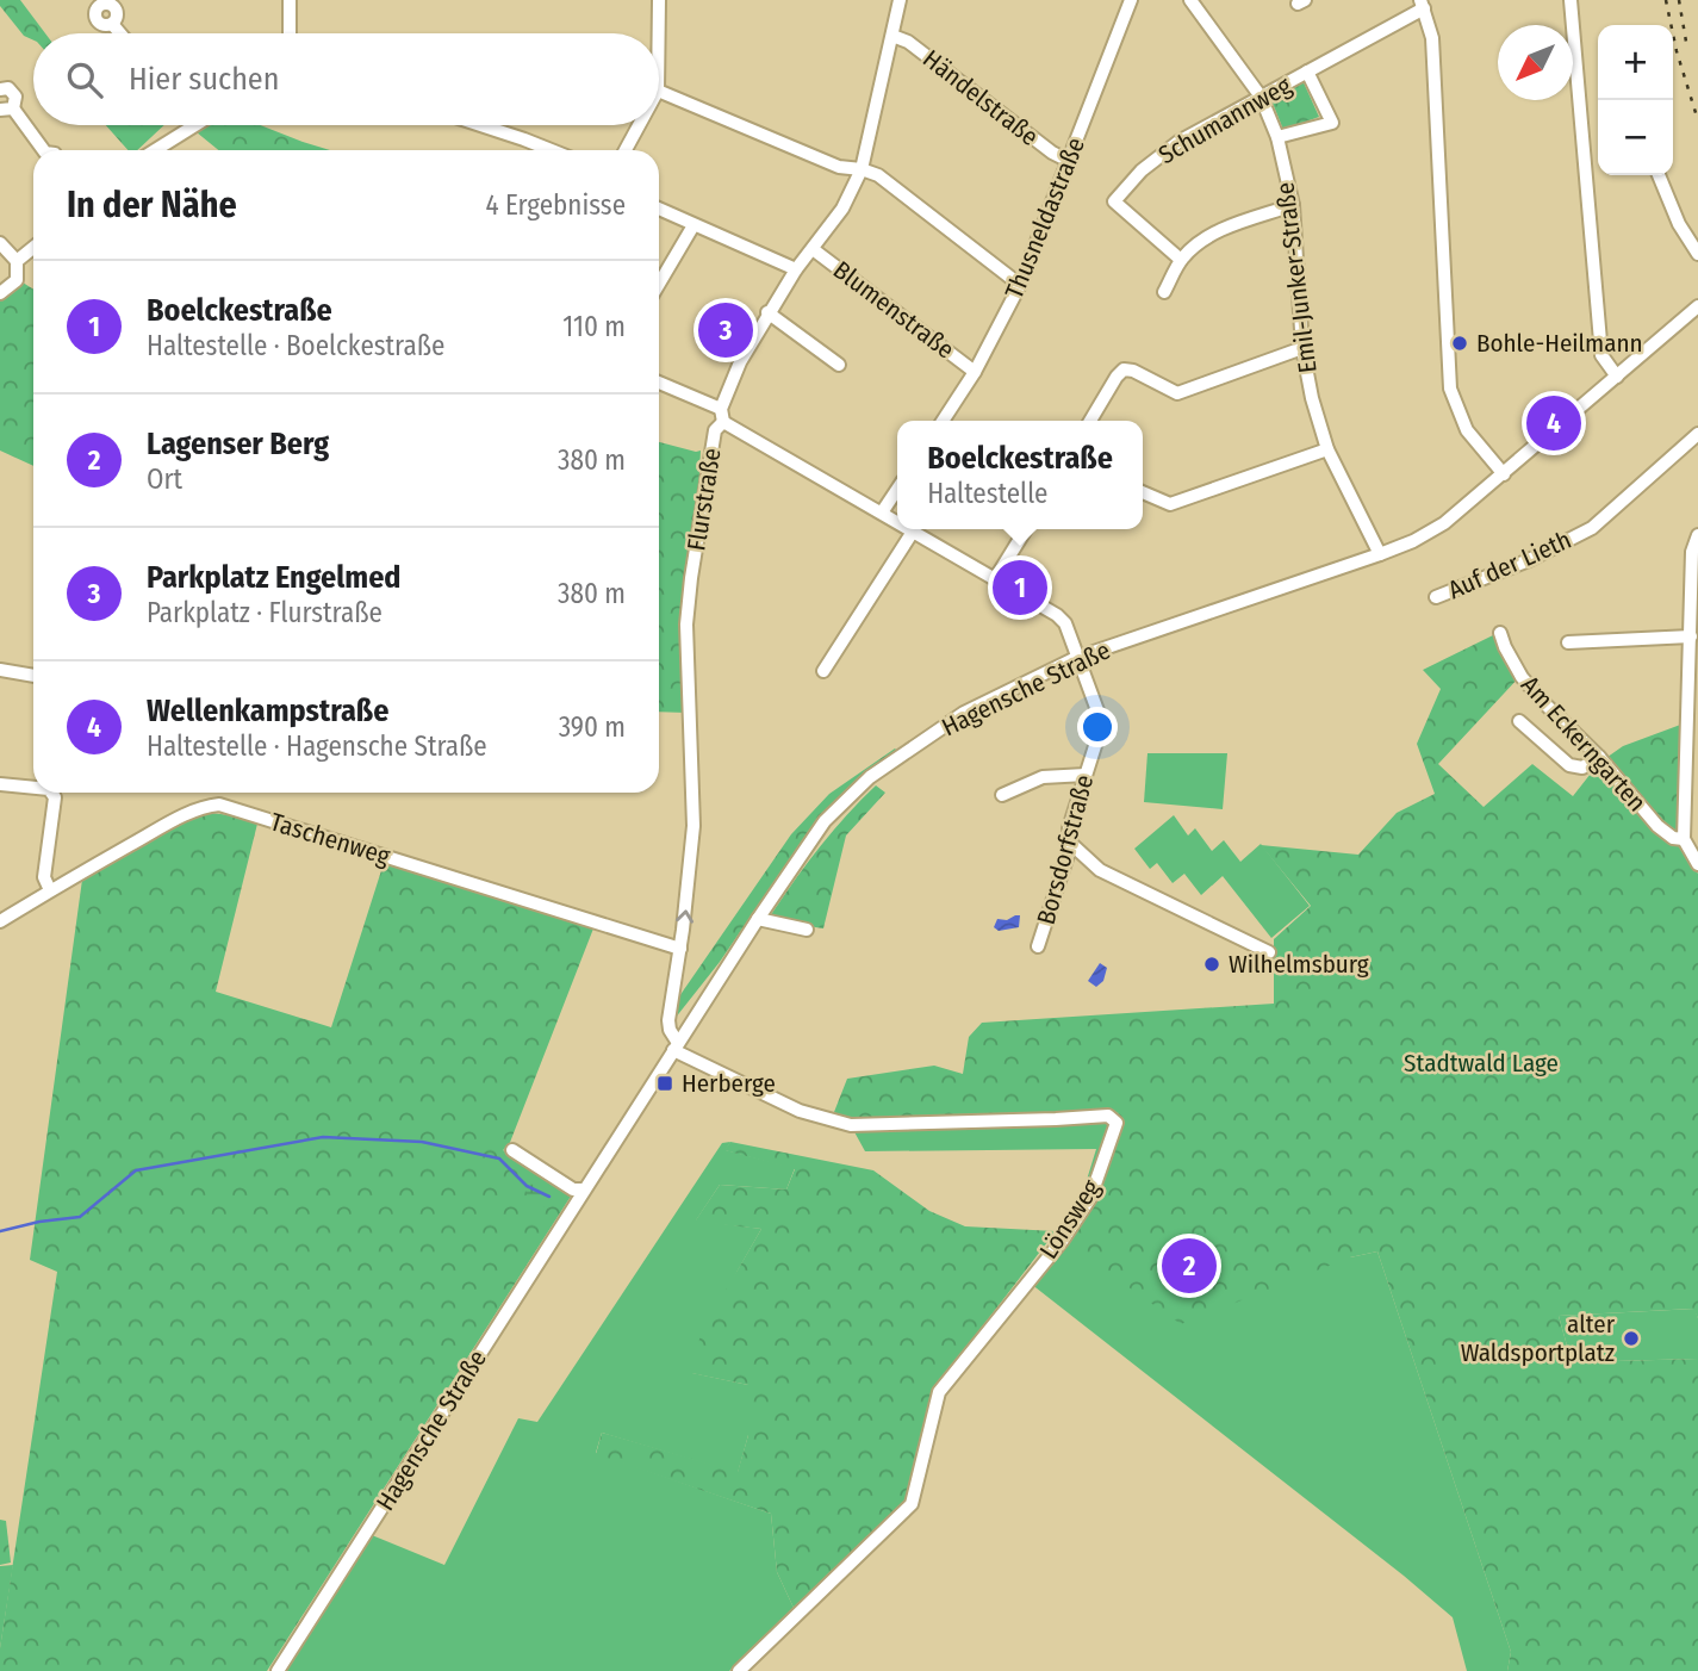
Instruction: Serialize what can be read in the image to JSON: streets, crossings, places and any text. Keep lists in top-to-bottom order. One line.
{"streets":{"street":["Händelstraße","Schumannweg","Thusneldastraße","Emil-Junker-Straße","Blumenstraße","Flurstraße","Auf der Lieth","Hagensche Straße","Am Eckerngarten","Taschenweg","Borsdorfstraße","Lönsweg"]},"crossings":[["Händelstraße","Thusneldastraße"],["Händelstraße","Flurstraße"],["Schumannweg","Emil-Junker-Straße"],["Thusneldastraße","Blumenstraße"],["Emil-Junker-Straße","Hagensche Straße"],["Blumenstraße","Flurstraße"],["Flurstraße","Hagensche Straße"],["Flurstraße","Taschenweg"],["Flurstraße","Borsdorfstraße"],["Flurstraße","Lönsweg"],["Hagensche Straße","Borsdorfstraße"],["Hagensche Straße","Lönsweg"]],"one_way":["Flurstraße"],"parks":["Stadtwald Lage"],"places":{"other":["Bohle-Heilmann","Wilhelmsburg","alter Waldsportplatz"],"transit":["Herberge"]},"north":"bottom left","page":{"map_buttons":["+","−"],"search":"Hier suchen","heading":["In der Nähe","4 Ergebnisse"],"list":[{"mark":"1","name":"Boelckestraße","note":"Haltestelle · Boelckestraße","value":"110 m"},{"mark":"2","name":"Lagenser Berg","note":"Ort","value":"380 m"},{"mark":"3","name":"Parkplatz Engelmed","note":"Parkplatz · Flurstraße","value":"380 m"},{"mark":"4","name":"Wellenkampstraße","note":"Haltestelle · Hagensche Straße","value":"390 m"}],"pins":["3","4","1","2"],"popup":["Boelckestraße","Haltestelle"]}}
